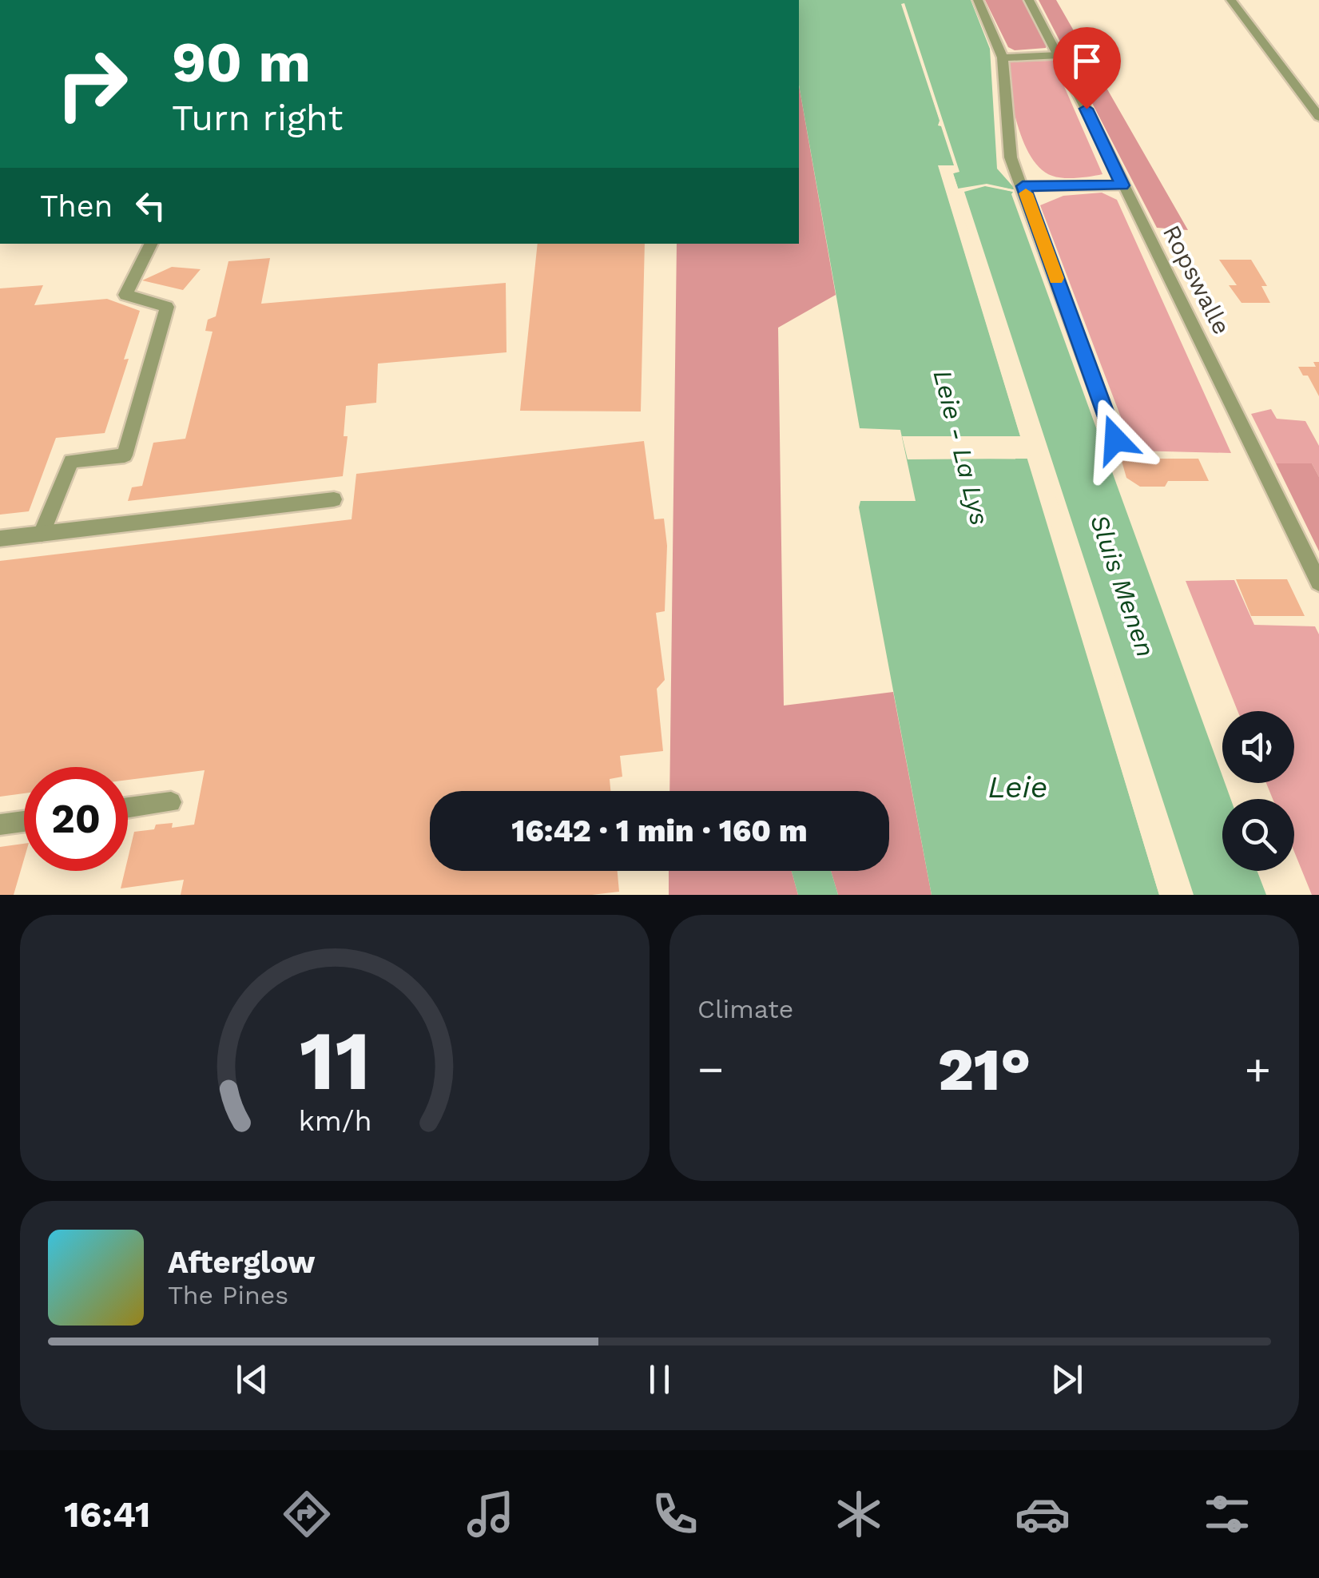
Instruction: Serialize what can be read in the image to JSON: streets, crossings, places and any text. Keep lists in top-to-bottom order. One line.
{"streets":{"street":["Ropswalle"]},"water":["Leie - La Lys","Sluis Menen","Leie"],"page":{"turn":["90 m","Turn right"],"then":"Then","limit":"20","trip":"16:42 · 1 min · 160 m","tile":"Climate","heat":["−","21°","+"],"song":["Afterglow","The Pines"],"tabs":"16:41","gauge":["11","km/h"]}}
